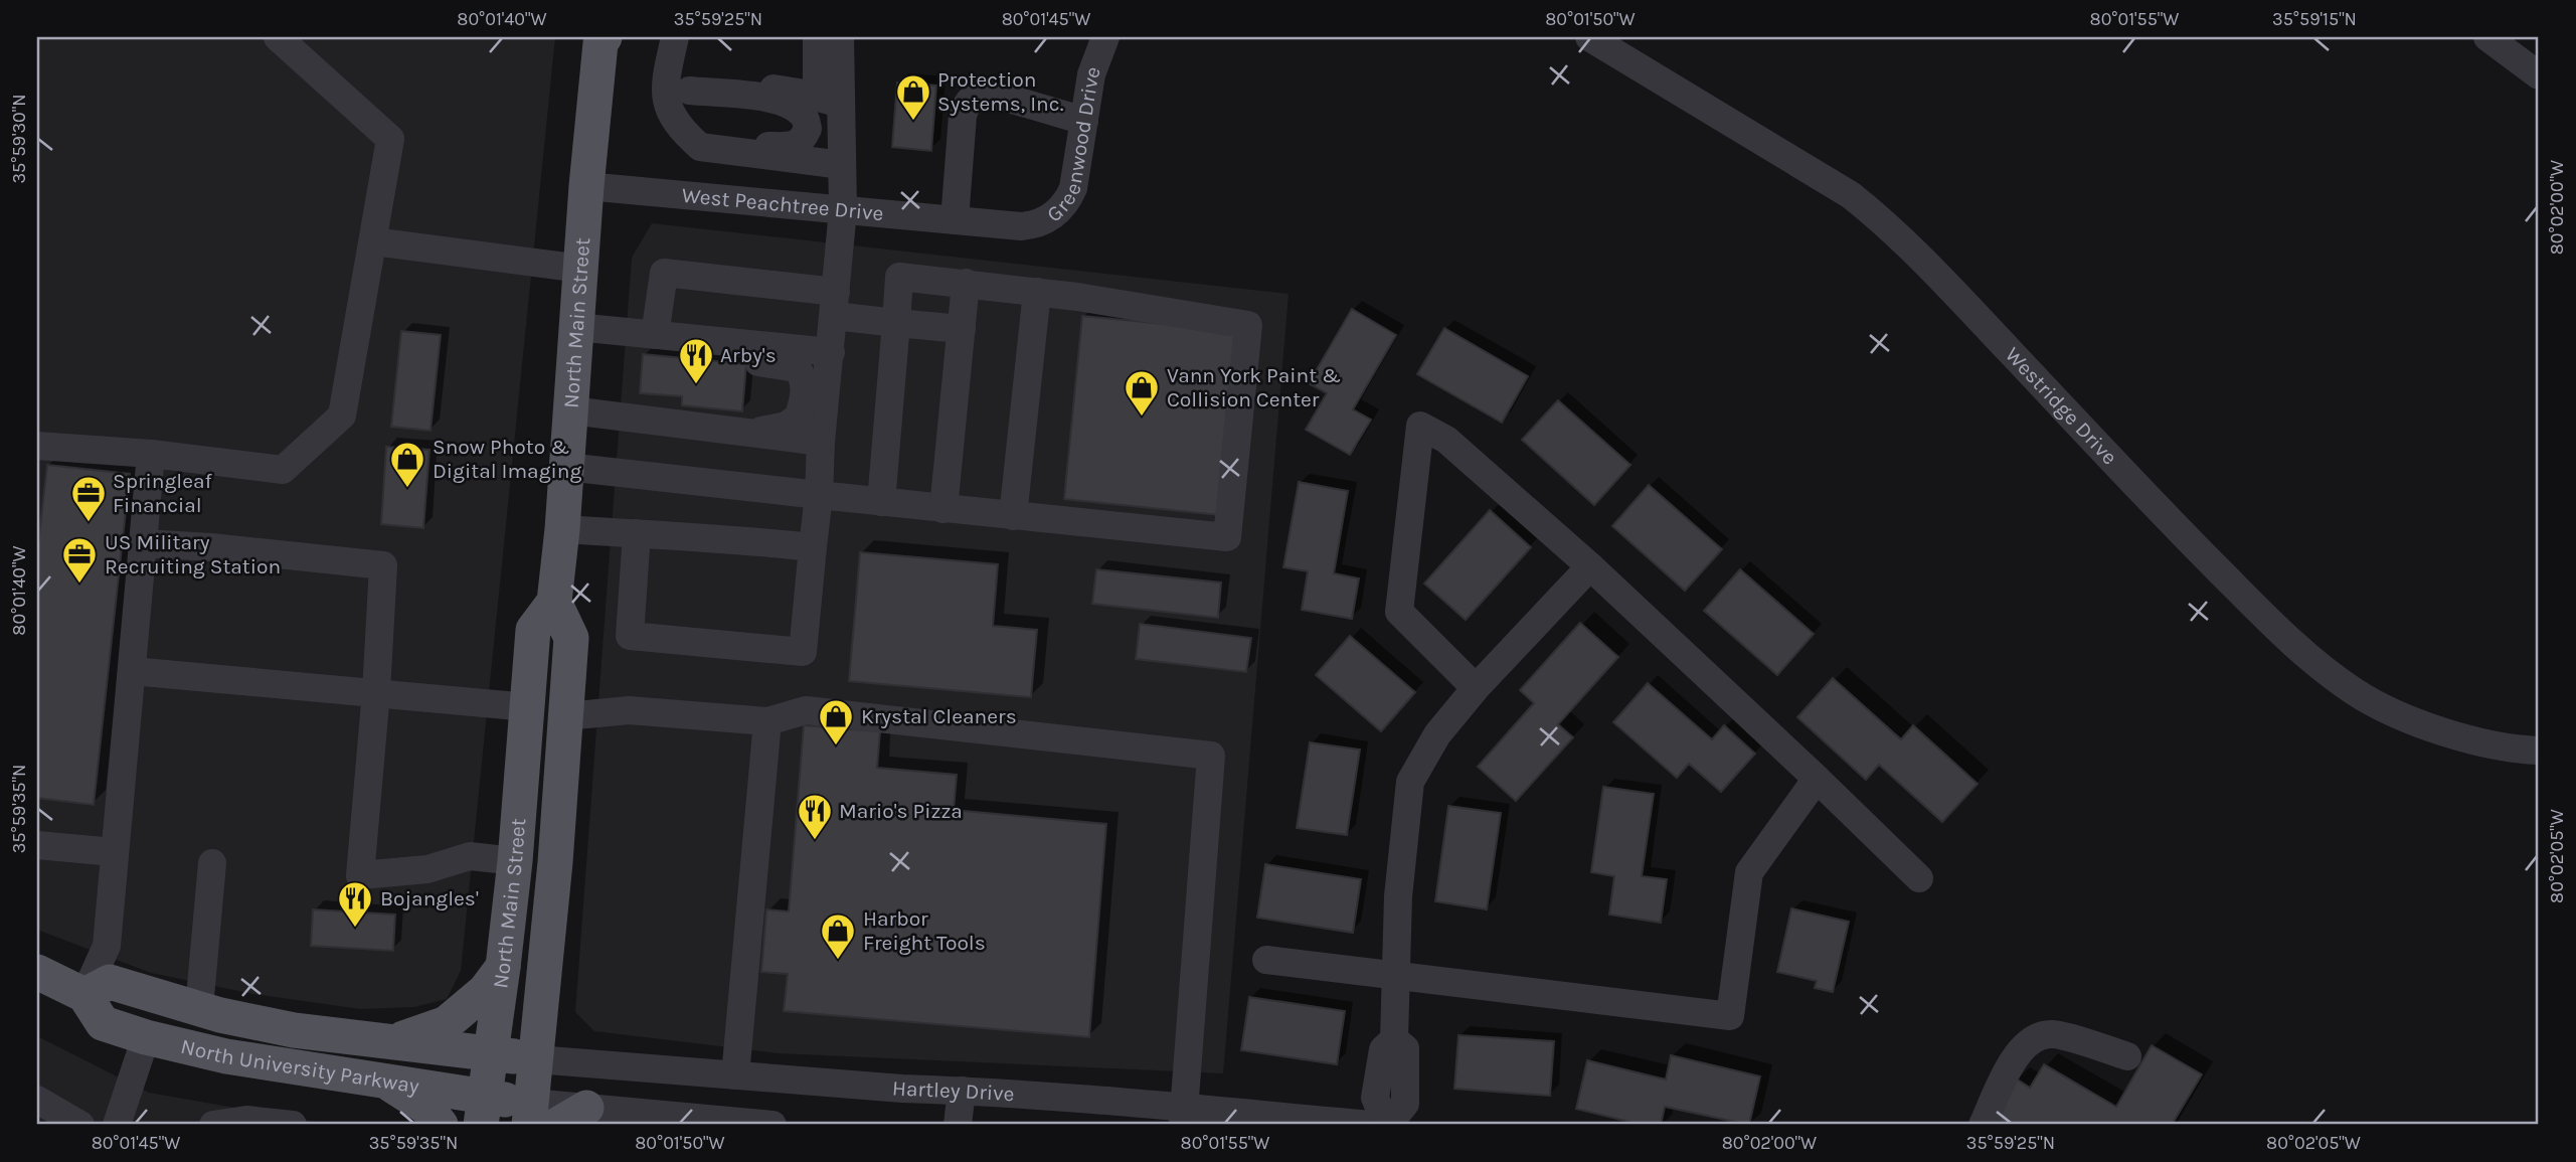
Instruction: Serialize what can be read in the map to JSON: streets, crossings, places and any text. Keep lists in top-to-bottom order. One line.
{"streets":{"main road":["North Main Street","North University Parkway"],"street":["Greenwood Drive","West Peachtree Drive","Westridge Drive","Hartley Drive"]},"crossings":[["Greenwood Drive","West Peachtree Drive"],["West Peachtree Drive","North Main Street"],["North Main Street","North University Parkway"],["North Main Street","Hartley Drive"],["North University Parkway","Hartley Drive"]],"places":{"shop":["Protection Systems, Inc.","Vann York Paint & Collision Center","Snow Photo & Digital Imaging","Krystal Cleaners","Harbor Freight Tools"],"restaurant":["Arby's","Mario's Pizza","Bojangles'"],"office":["Springleaf Financial","US Military Recruiting Station"]},"coordinates":["80°01'40\"W","35°59'25\"N","80°01'45\"W","80°01'50\"W","80°01'55\"W","35°59'15\"N","35°59'30\"N","80°02'00\"W","35°59'35\"N","80°02'05\"W"]}
